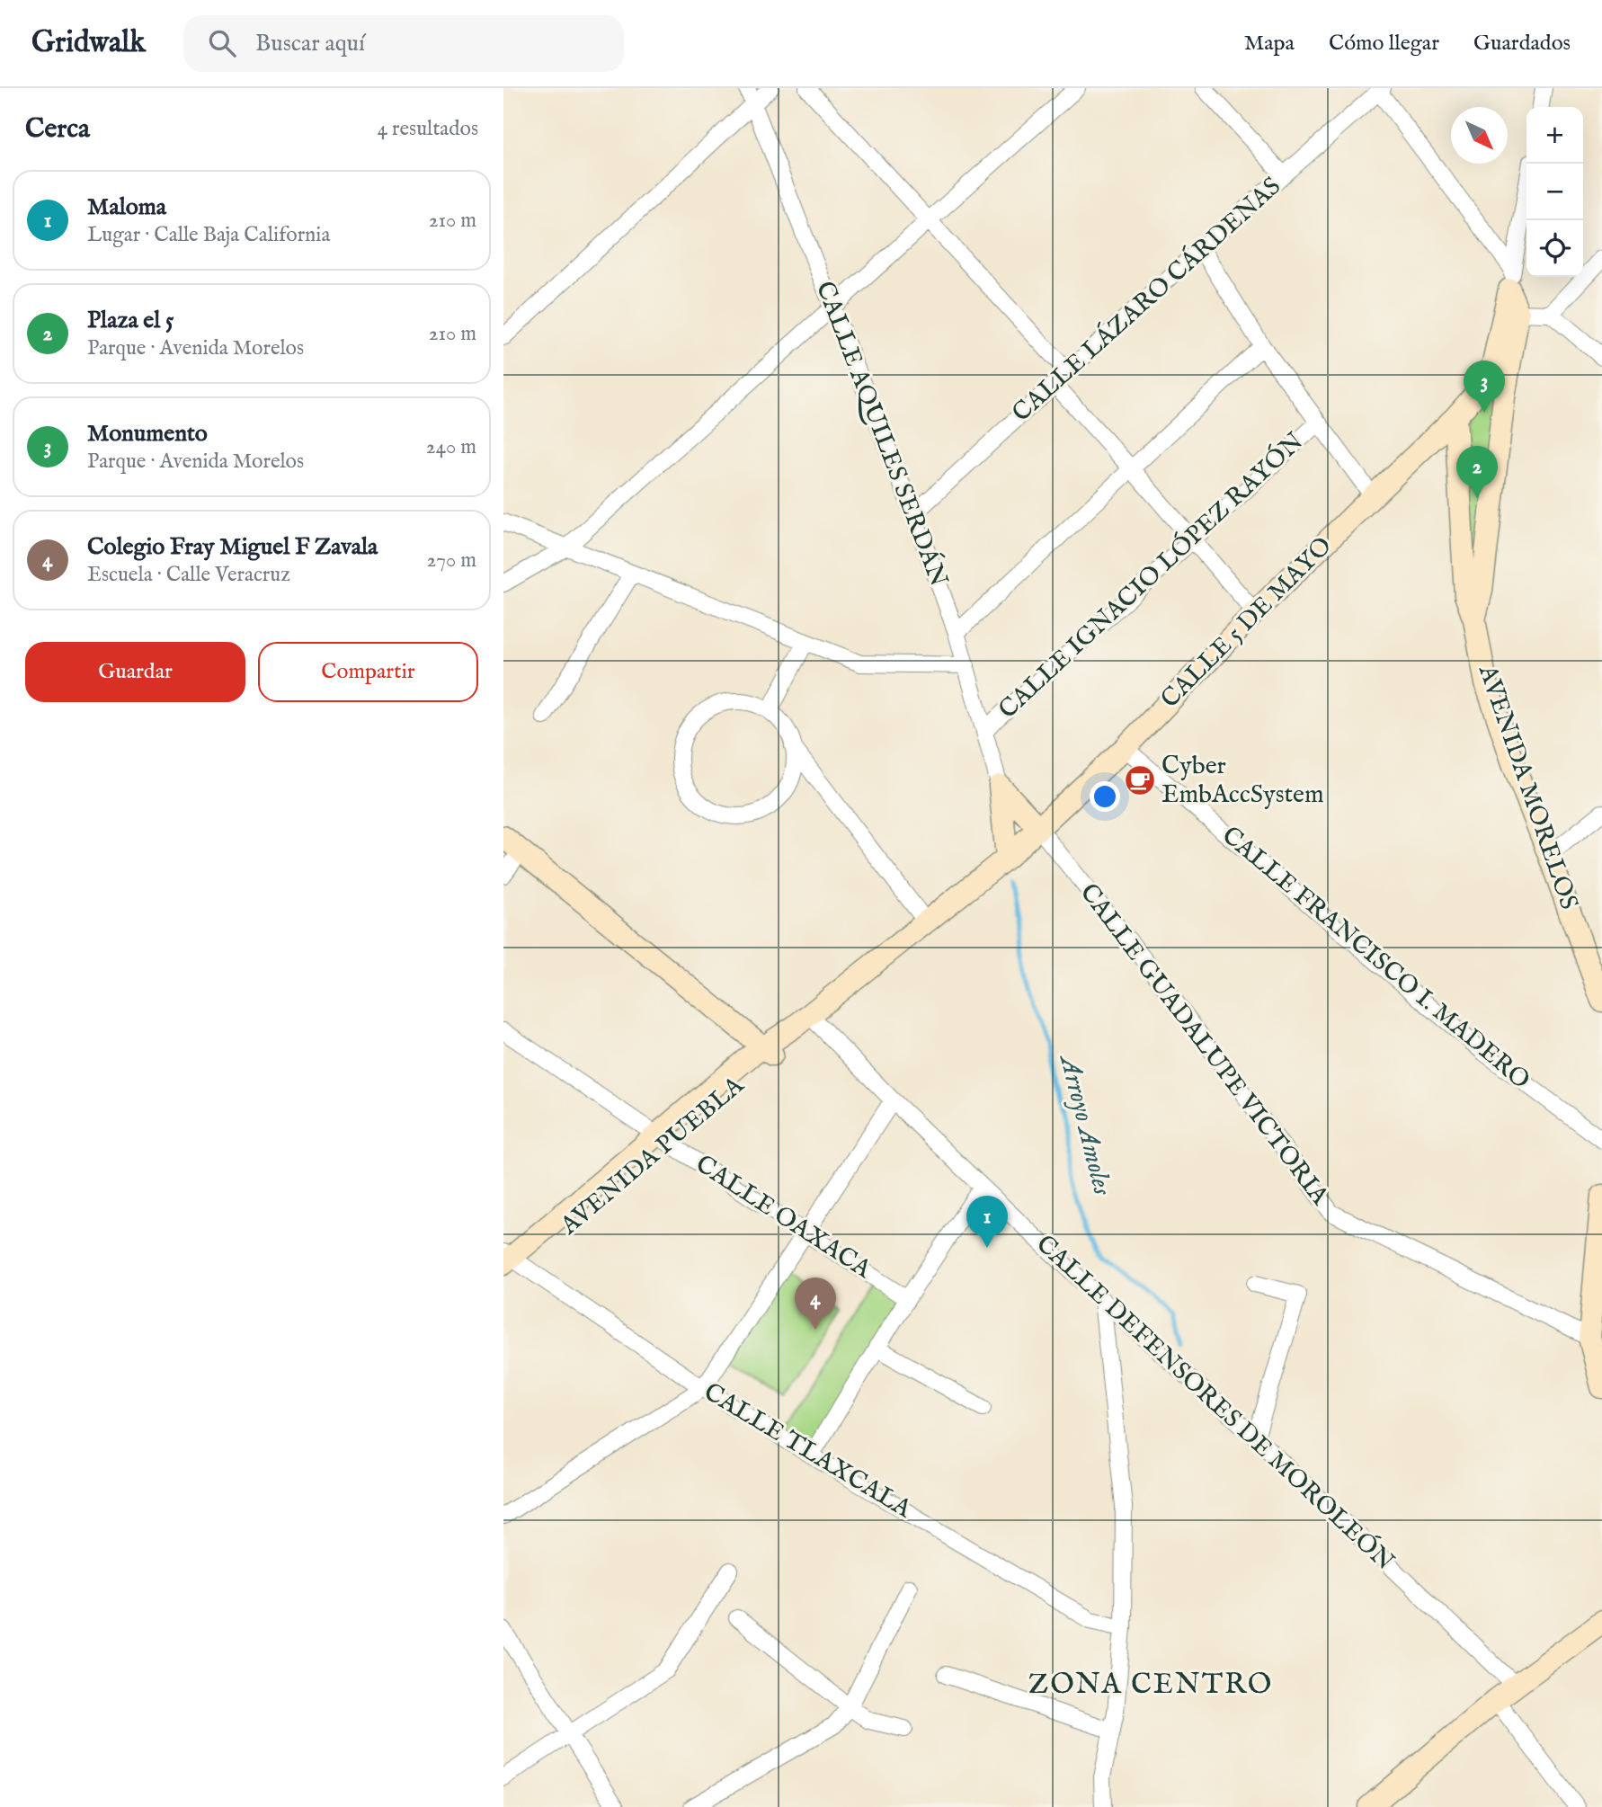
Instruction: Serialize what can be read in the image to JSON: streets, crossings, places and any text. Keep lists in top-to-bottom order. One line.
{"streets":{"street":["CALLE LÁZARO CÁRDENAS","CALLE AQUILES SERDÁN","CALLE IGNACIO LÓPEZ RAYÓN","CALLE 5 DE MAYO","AVENIDA MORELOS","CALLE FRANCISCO I. MADERO","CALLE GUADALUPE VICTORIA","AVENIDA PUEBLA","CALLE OAXACA","CALLE DEFENSORES DE MOROLEÓN","CALLE TLAXCALA"]},"crossings":[["CALLE LÁZARO CÁRDENAS","CALLE AQUILES SERDÁN"],["CALLE AQUILES SERDÁN","CALLE IGNACIO LÓPEZ RAYÓN"],["CALLE AQUILES SERDÁN","CALLE 5 DE MAYO"],["CALLE AQUILES SERDÁN","CALLE GUADALUPE VICTORIA"],["CALLE AQUILES SERDÁN","AVENIDA PUEBLA"],["CALLE 5 DE MAYO","AVENIDA MORELOS"],["CALLE 5 DE MAYO","CALLE FRANCISCO I. MADERO"],["CALLE 5 DE MAYO","CALLE GUADALUPE VICTORIA"],["CALLE 5 DE MAYO","AVENIDA PUEBLA"],["CALLE GUADALUPE VICTORIA","AVENIDA PUEBLA"],["AVENIDA PUEBLA","CALLE OAXACA"],["AVENIDA PUEBLA","CALLE DEFENSORES DE MOROLEÓN"],["AVENIDA PUEBLA","CALLE TLAXCALA"]],"districts":["ZONA CENTRO"],"water":["Arroyo Amoles"],"places":{"cafe":["Cyber EmbAccSystem"]},"north":"bottom right","page":{"header":"Gridwalk","search":"Buscar aquí","nav":["Mapa","Cómo llegar","Guardados"],"heading":["Cerca","4 resultados"],"map_buttons":["+","−"],"list":[{"mark":"1","name":"Maloma","note":"Lugar · Calle Baja California","value":"210 m"},{"mark":"2","name":"Plaza el 5","note":"Parque · Avenida Morelos","value":"210 m"},{"mark":"3","name":"Monumento","note":"Parque · Avenida Morelos","value":"240 m"},{"mark":"4","name":"Colegio Fray Miguel F Zavala","note":"Escuela · Calle Veracruz","value":"270 m"}],"pins":["3","2","1","4"],"buttons":["Guardar","Compartir"]}}
